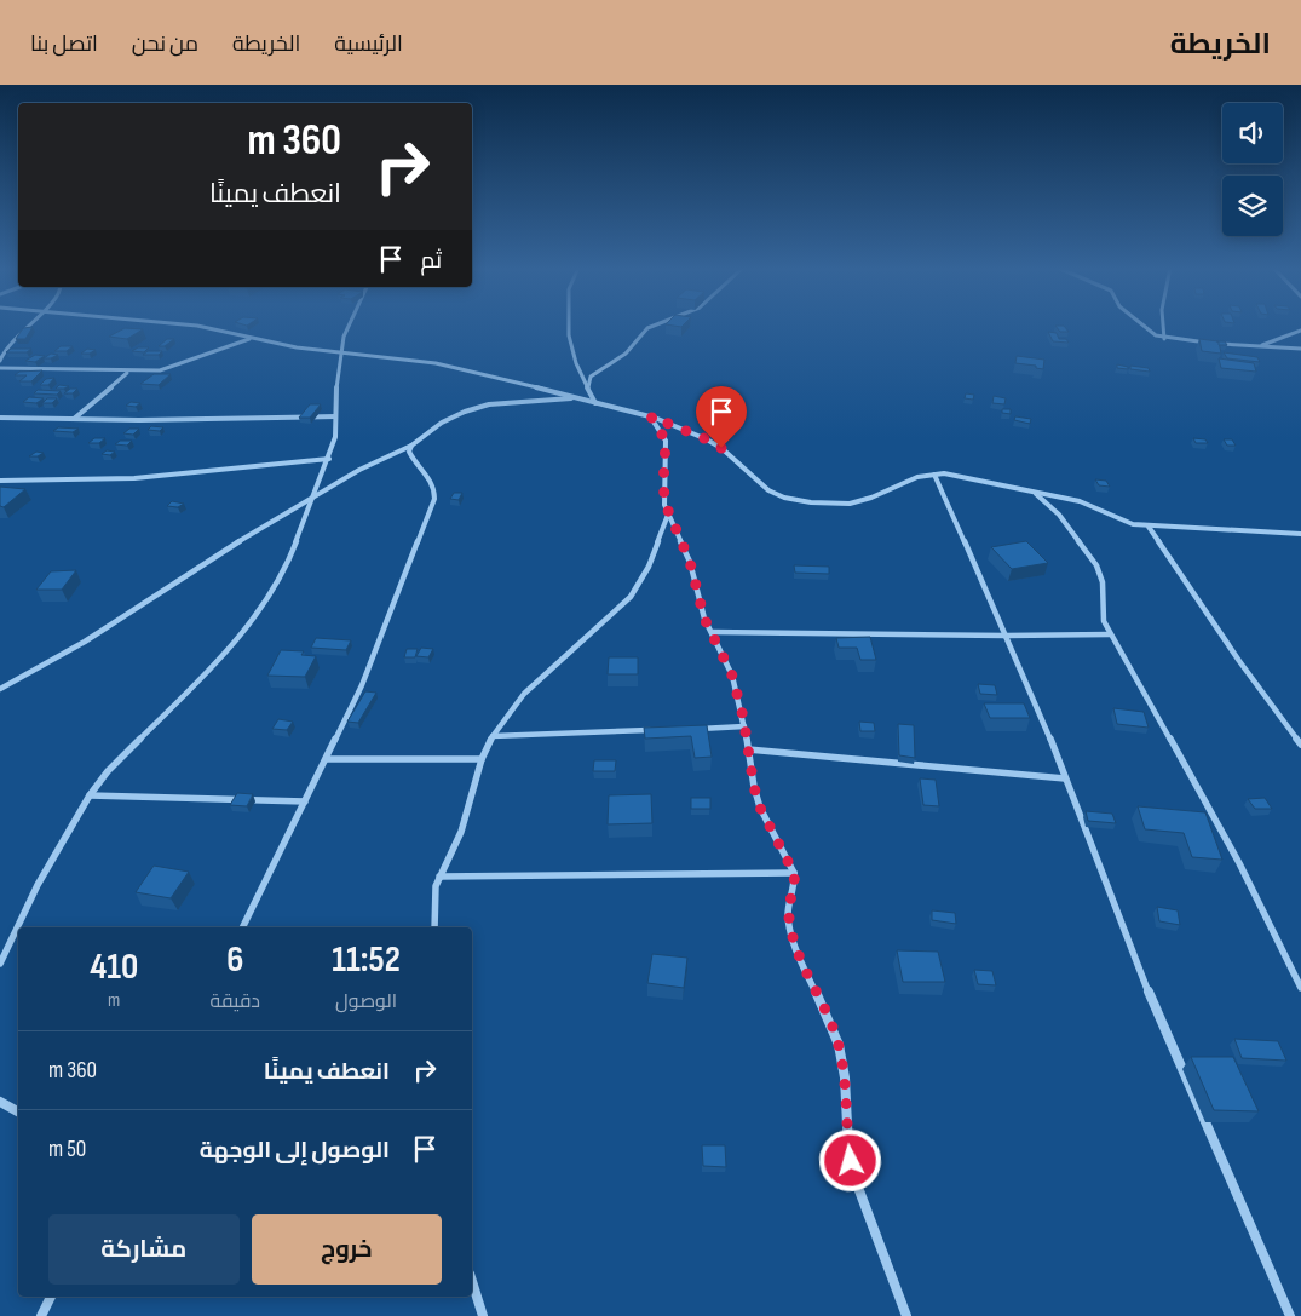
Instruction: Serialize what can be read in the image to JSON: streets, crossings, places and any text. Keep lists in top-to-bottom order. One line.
{"page":{"header":"الخريطة","nav":["الرئيسية","الخريطة","من نحن","اتصل بنا"],"turn":["360 m","انعطف يمينًا"],"then":"ثم","eta":["11:52","الوصول","6","دقيقة","410","m"],"list":[{"name":"انعطف يمينًا","value":"360 m"},{"name":"الوصول إلى الوجهة","value":"50 m"}],"buttons":["خروج","مشاركة"]}}
